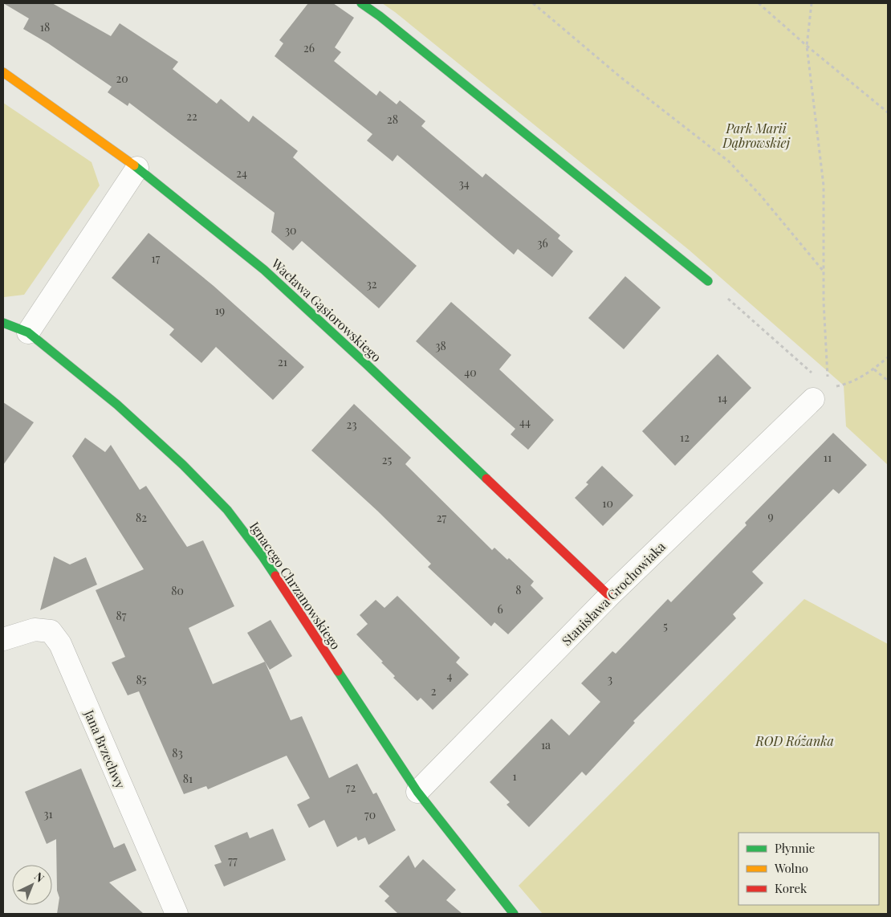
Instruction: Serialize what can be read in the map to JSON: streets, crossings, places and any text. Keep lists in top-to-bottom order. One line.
{"streets":{"street":["Wacława Gąsiorowskiego","Ignacego Chrzanowskiego","Stanisława Grochowiaka","Jana Brzechwy"]},"crossings":[["Wacława Gąsiorowskiego","Stanisława Grochowiaka"],["Ignacego Chrzanowskiego","Stanisława Grochowiaka"]],"parks":["Park Marii Dąbrowskiej","ROD Różanka"],"house_numbers":["18","26","20","22","28","24","34","30","36","17","32","19","38","21","40","14","44","23","12","11","25","10","9","82","27","8","80","6","87","5","4","3","85","2","1a","83","1","81","72","31","70","77"],"legend":["Płynnie","Wolno","Korek"],"north":"top right"}
